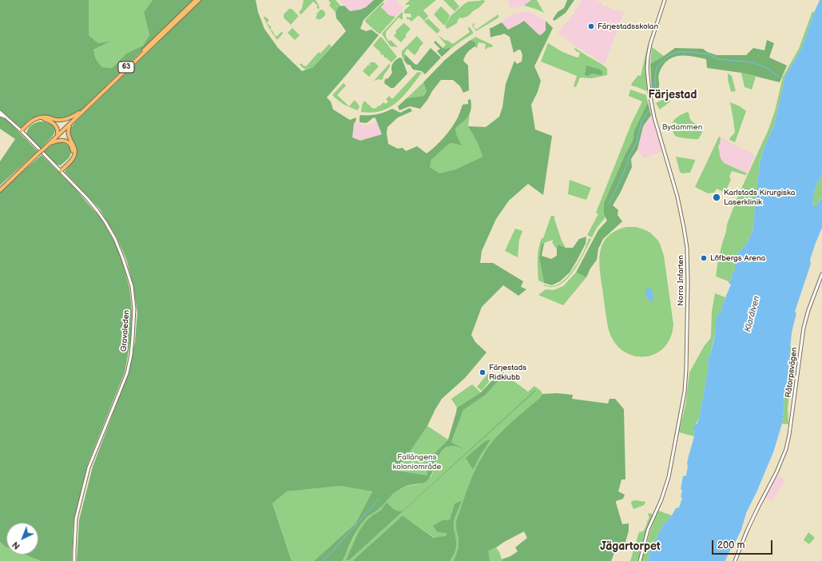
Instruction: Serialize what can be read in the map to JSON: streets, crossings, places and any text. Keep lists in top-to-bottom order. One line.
{"streets":{"main road":["63"],"street":["Norra Infarten","Gravaleden","Råtorpsvägen"]},"districts":["Färjestad","Jägartorpet"],"water":["Klarälven"],"parks":["Bydammen","Fallängens koloniområde"],"places":["Färjestadsskolan","Karlstads Kirurgiska Laserklinik","Löfbergs Arena","Färjestads Ridklubb"],"scale_bar":"200 m","north":"bottom left"}
